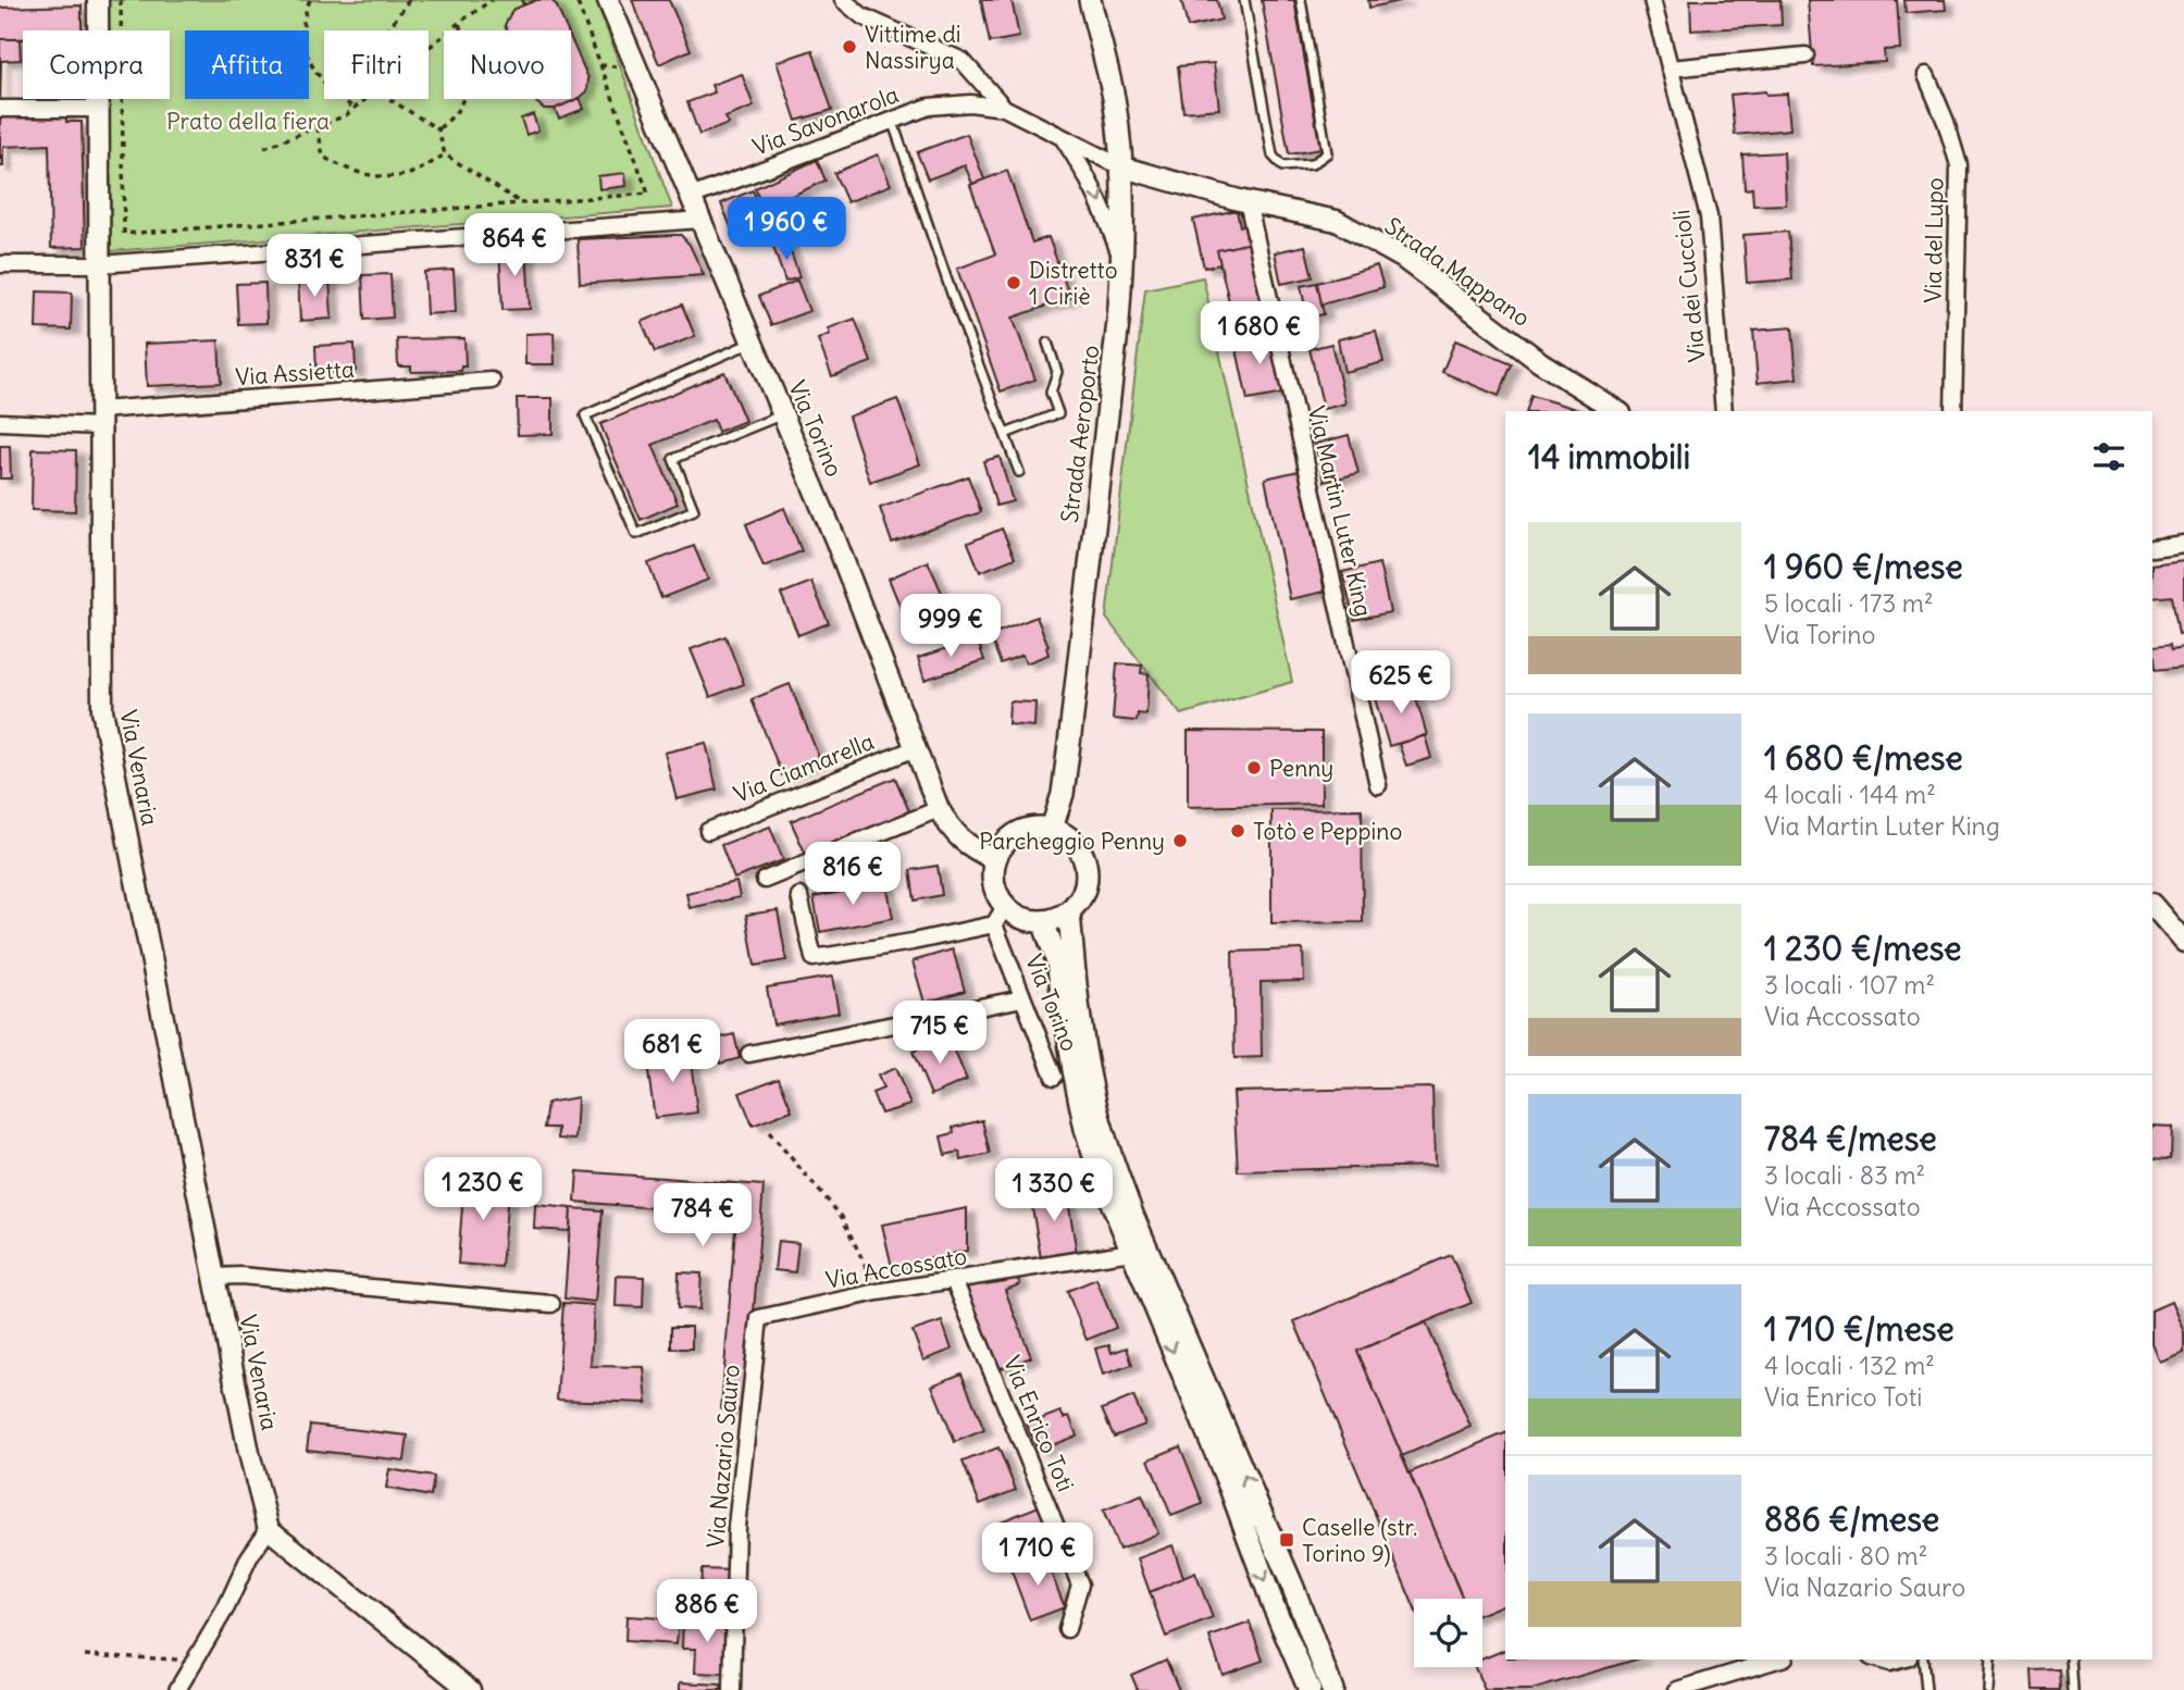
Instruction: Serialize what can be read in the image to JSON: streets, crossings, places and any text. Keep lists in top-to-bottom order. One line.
{"streets":{"main road":["Strada Aeroporto"],"street":["Via Savonarola","Via del Lupo","Strada Mappano","Via dei Cuccioli","Via Assietta","Via Torino","Via Martin Luter King","Via Venaria","Via Ciamarella","Via Accossato","Via Enrico Toti","Via Nazario Sauro"]},"crossings":[["Via Savonarola","Strada Mappano"],["Via Savonarola","Via Torino"],["Via Savonarola","Strada Aeroporto"],["Strada Mappano","Strada Aeroporto"],["Strada Mappano","Via Martin Luter King"],["Via Assietta","Via Venaria"],["Via Torino","Strada Aeroporto"],["Via Torino","Via Ciamarella"],["Via Accossato","Via Enrico Toti"],["Via Accossato","Via Nazario Sauro"]],"parks":["Prato della fiera"],"places":{"other":["Vittime di Nassirya","Distretto 1 Ciriè","Penny","Totò e Peppino","Parcheggio Penny"],"transit":["Caselle (str. Torino 9)"]},"page":{"chip":["Compra","Affitta","Filtri","Nuovo"],"price":["1 960 €","864 €","831 €","1 680 €","999 €","625 €","816 €","715 €","681 €","1 230 €","1 330 €","784 €","1 710 €","886 €"],"heading":"14 immobili","list":[{"name":"1 960 €/mese","note":"5 locali · 173 m² · Via Torino"},{"name":"1 680 €/mese","note":"4 locali · 144 m² · Via Martin Luter King"},{"name":"1 230 €/mese","note":"3 locali · 107 m² · Via Accossato"},{"name":"784 €/mese","note":"3 locali · 83 m² · Via Accossato"},{"name":"1 710 €/mese","note":"4 locali · 132 m² · Via Enrico Toti"},{"name":"886 €/mese","note":"3 locali · 80 m² · Via Nazario Sauro"}]}}
